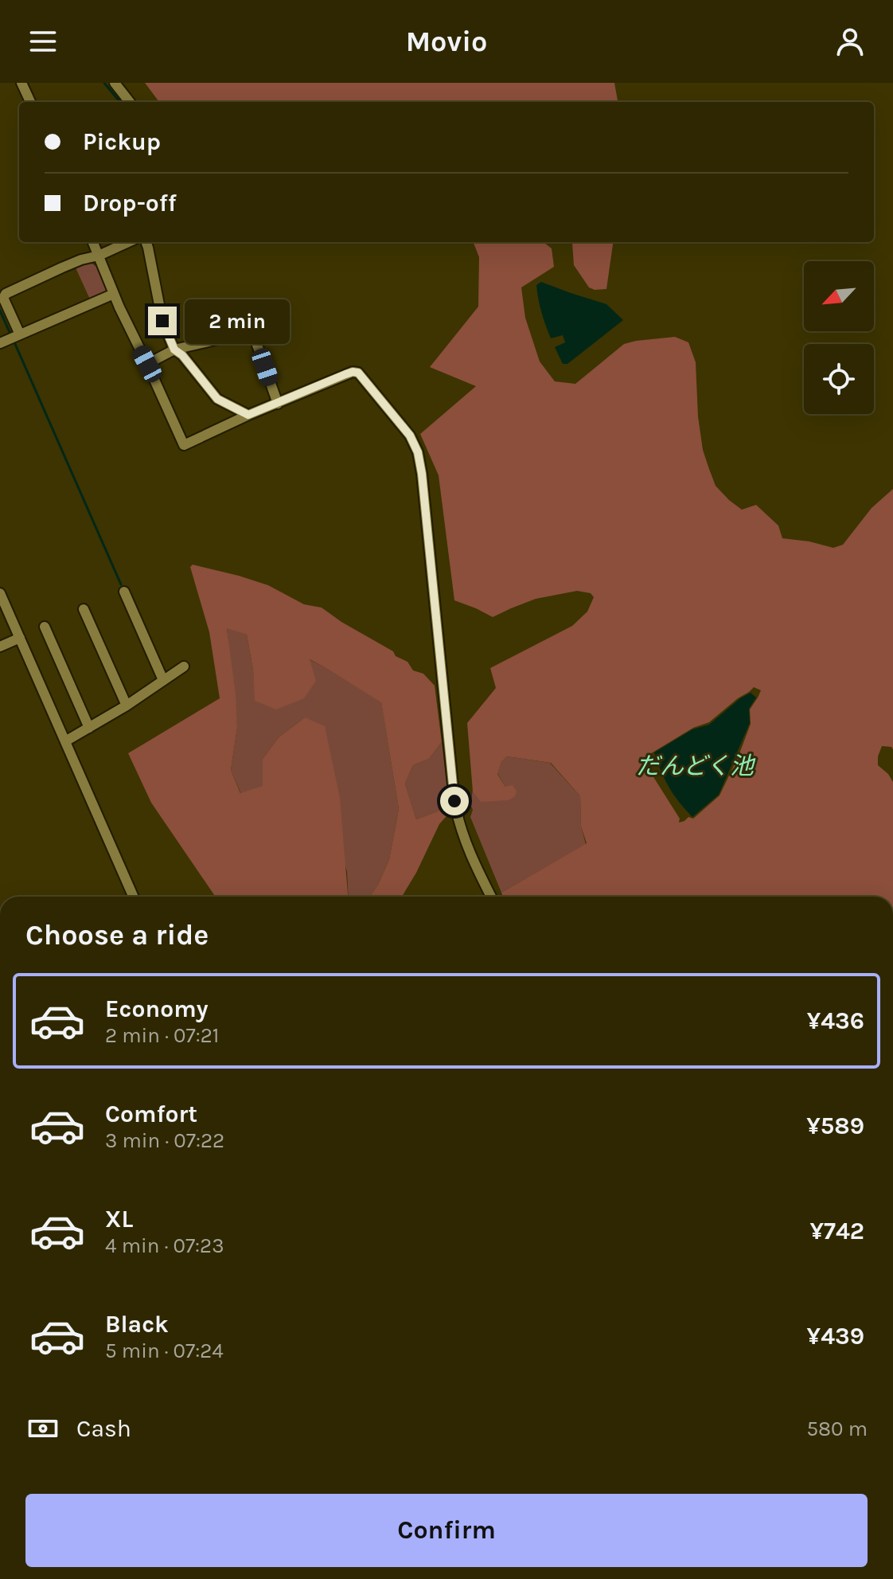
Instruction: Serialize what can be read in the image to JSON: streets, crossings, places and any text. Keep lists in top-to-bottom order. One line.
{"water":["だんどく池"],"north":"bottom left","page":{"header":"Movio","banner":["Pickup","Drop-off"],"bubble":"2 min","heading":"Choose a ride","list":[{"name":"Economy","note":"2 min · 07:21","value":"¥436"},{"name":"Comfort","note":"3 min · 07:22","value":"¥589"},{"name":"XL","note":"4 min · 07:23","value":"¥742"},{"name":"Black","note":"5 min · 07:24","value":"¥439"}],"pay":["Cash","580 m"],"buttons":"Confirm"}}
